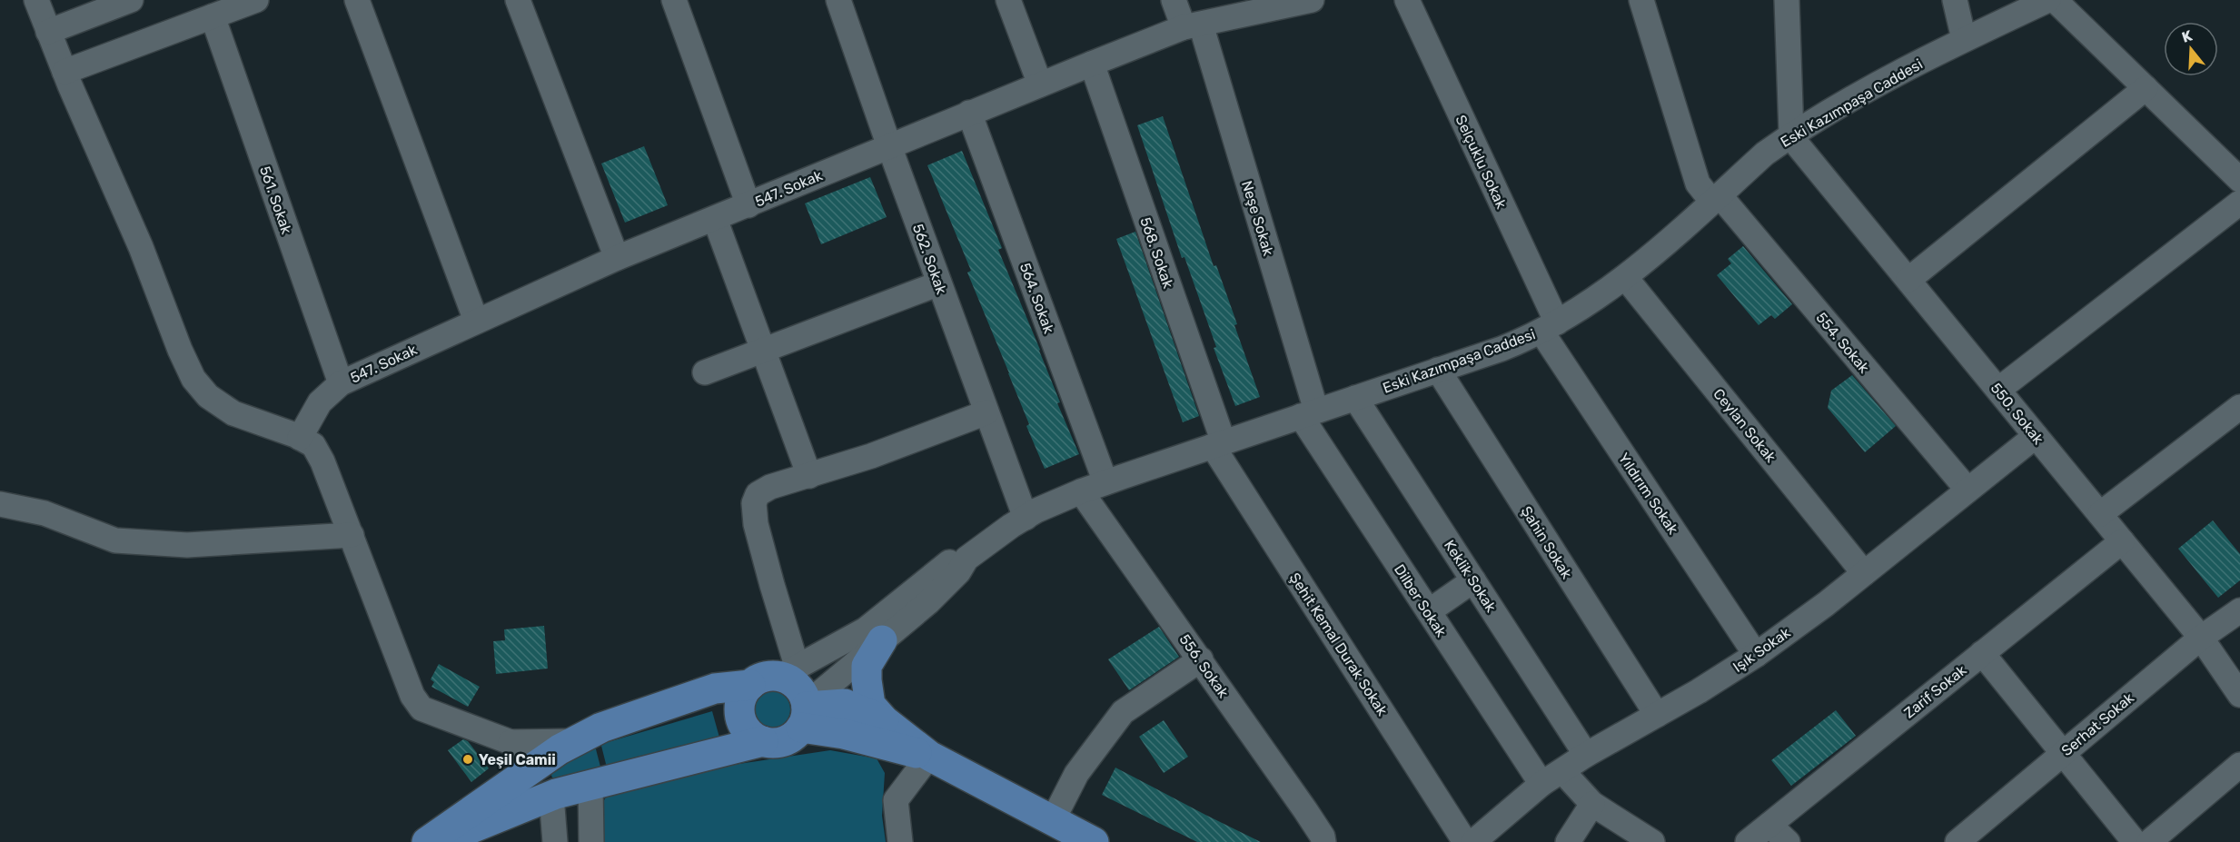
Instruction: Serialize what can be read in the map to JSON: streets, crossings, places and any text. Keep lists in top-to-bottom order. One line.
{"streets":{"street":["Eski Kazımpaşa Caddesi","Selçuklu Sokak","547. Sokak","561. Sokak","Neşe Sokak","568. Sokak","562. Sokak","564. Sokak","554. Sokak","550. Sokak","Ceylan Sokak","Yıldırım Sokak","Şahin Sokak","Keklik Sokak","Dilber Sokak","Şehit Kemal Durak Sokak","Işık Sokak","556. Sokak","Zarif Sokak","Serhat Sokak"]},"crossings":[["Eski Kazımpaşa Caddesi","Selçuklu Sokak"],["Eski Kazımpaşa Caddesi","Neşe Sokak"],["Eski Kazımpaşa Caddesi","568. Sokak"],["Eski Kazımpaşa Caddesi","562. Sokak"],["Eski Kazımpaşa Caddesi","564. Sokak"],["Eski Kazımpaşa Caddesi","554. Sokak"],["Eski Kazımpaşa Caddesi","550. Sokak"],["Eski Kazımpaşa Caddesi","Ceylan Sokak"],["Eski Kazımpaşa Caddesi","Yıldırım Sokak"],["Eski Kazımpaşa Caddesi","Şahin Sokak"],["Eski Kazımpaşa Caddesi","Keklik Sokak"],["Eski Kazımpaşa Caddesi","Dilber Sokak"],["Eski Kazımpaşa Caddesi","Şehit Kemal Durak Sokak"],["Eski Kazımpaşa Caddesi","556. Sokak"],["Selçuklu Sokak","Yıldırım Sokak"],["547. Sokak","561. Sokak"],["547. Sokak","Neşe Sokak"],["547. Sokak","568. Sokak"],["547. Sokak","562. Sokak"],["547. Sokak","564. Sokak"],["Neşe Sokak","Dilber Sokak"],["568. Sokak","Şehit Kemal Durak Sokak"],["554. Sokak","Işık Sokak"],["550. Sokak","Işık Sokak"],["550. Sokak","Zarif Sokak"],["550. Sokak","Serhat Sokak"],["Ceylan Sokak","Işık Sokak"],["Yıldırım Sokak","Işık Sokak"],["Şahin Sokak","Işık Sokak"],["Keklik Sokak","Işık Sokak"],["Dilber Sokak","Işık Sokak"]],"places":["Yeşil Camii"],"north":"top"}
